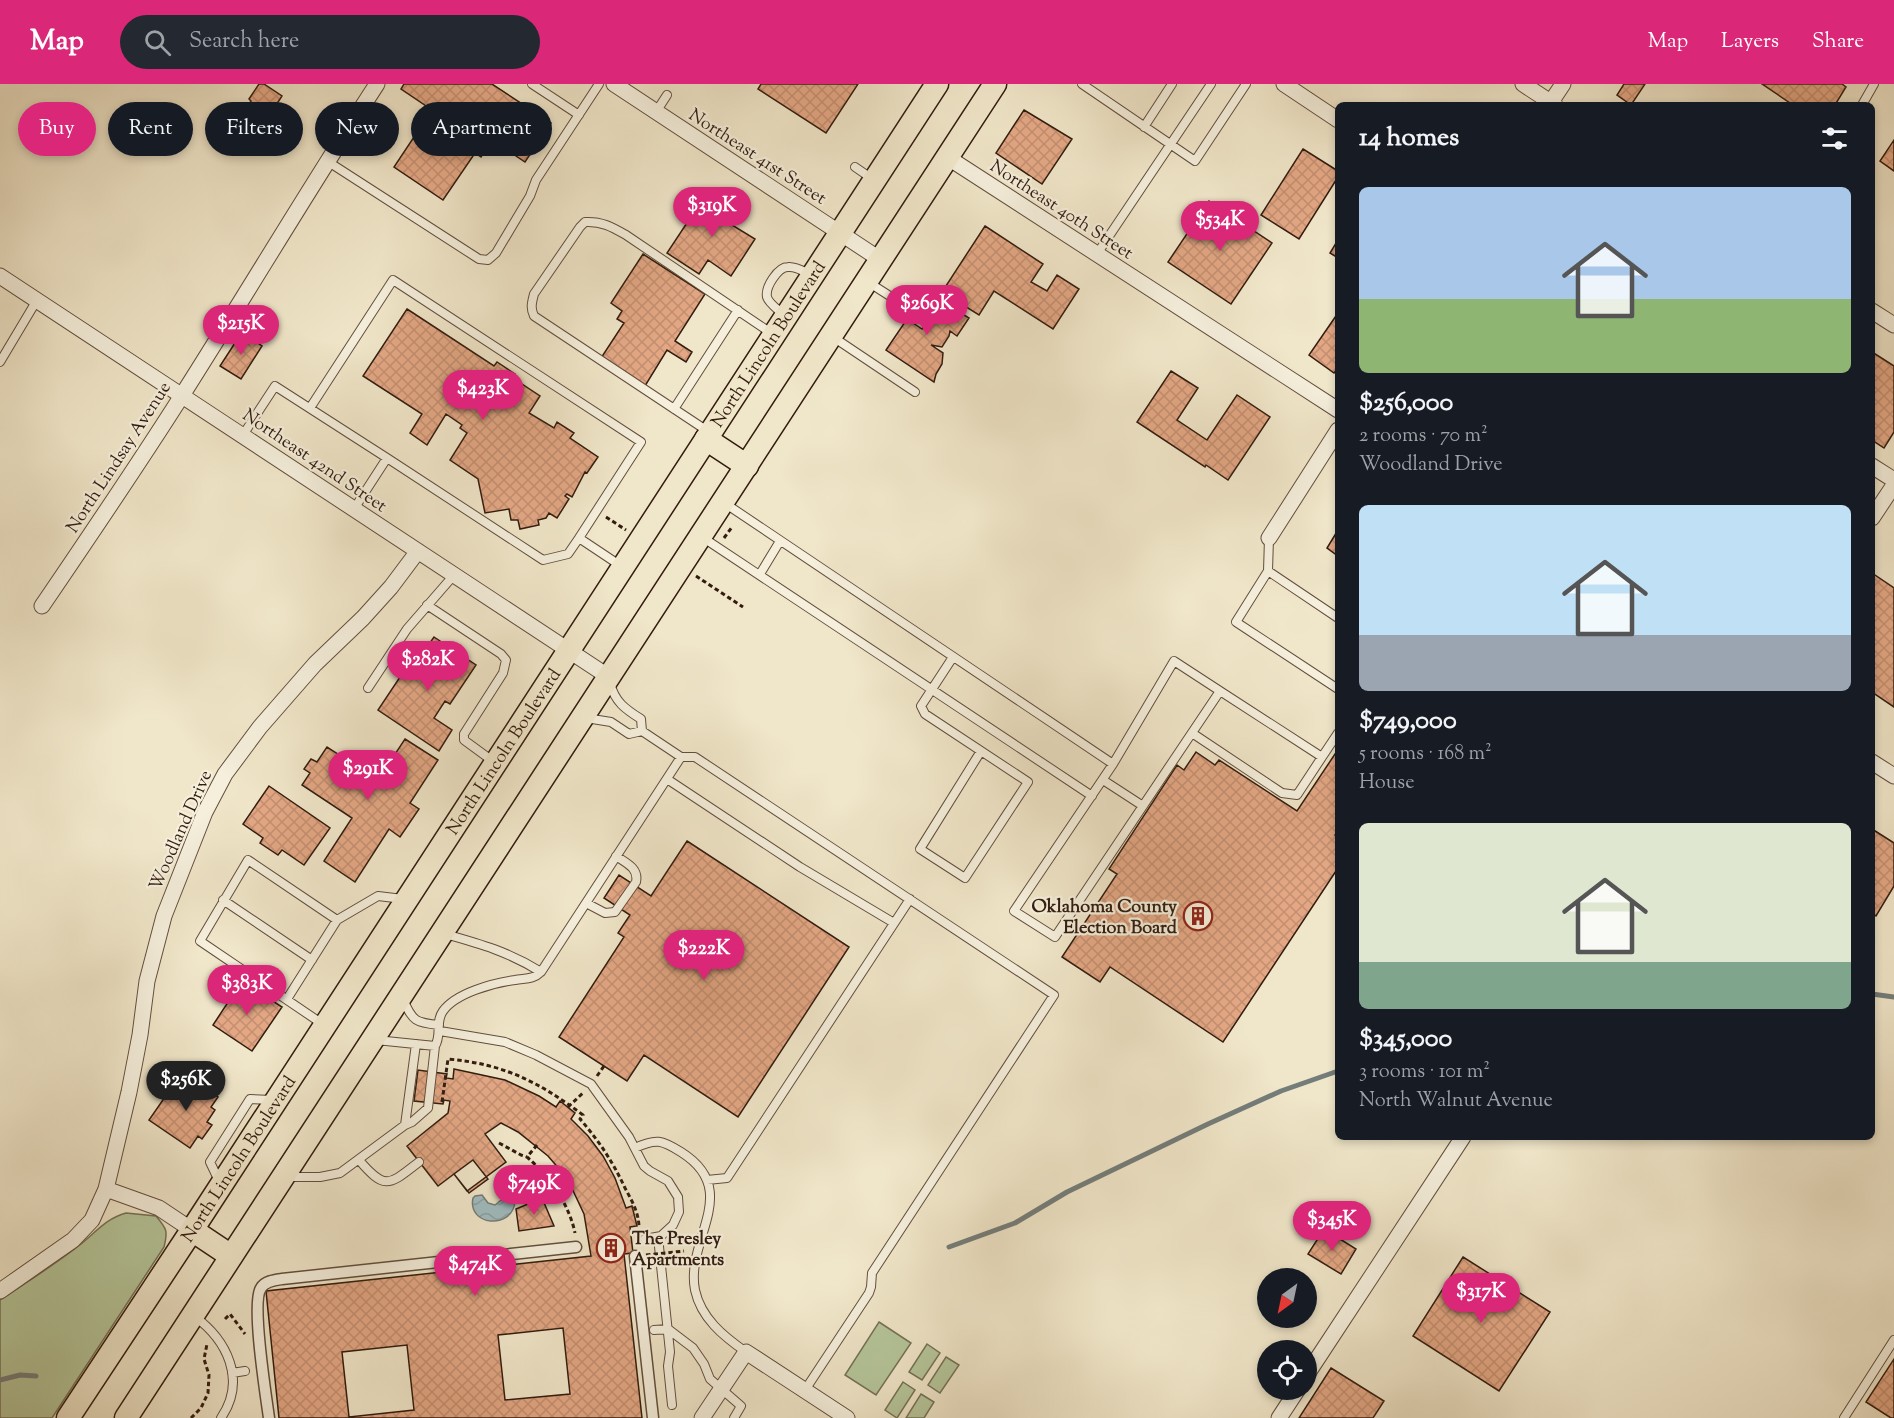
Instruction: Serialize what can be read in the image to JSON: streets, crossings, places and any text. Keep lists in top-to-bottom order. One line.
{"streets":{"main road":["North Lincoln Boulevard"],"street":["Northeast 41st Street","Northeast 40th Street","North Lindsay Avenue","Northeast 42nd Street","Woodland Drive"]},"crossings":[["Northeast 41st Street","North Lincoln Boulevard"],["North Lincoln Boulevard","Northeast 42nd Street"],["North Lindsay Avenue","Northeast 42nd Street"],["Northeast 42nd Street","Woodland Drive"]],"places":{"building":["Oklahoma County Election Board","The Presley Apartments"]},"north":"bottom left","page":{"header":"Map","search":"Search here","nav":["Map","Layers","Share"],"chip":["Buy","Rent","Filters","New","Apartment"],"heading":"14 homes","list":[{"name":"$256,000","note":"2 rooms · 70 m² · Woodland Drive"},{"name":"$749,000","note":"5 rooms · 168 m² · House"},{"name":"$345,000","note":"3 rooms · 101 m² · North Walnut Avenue"}],"price":["$319K","$534K","$269K","$215K","$423K","$282K","$291K","$222K","$383K","$256K","$749K","$345K","$474K","$317K"]}}
